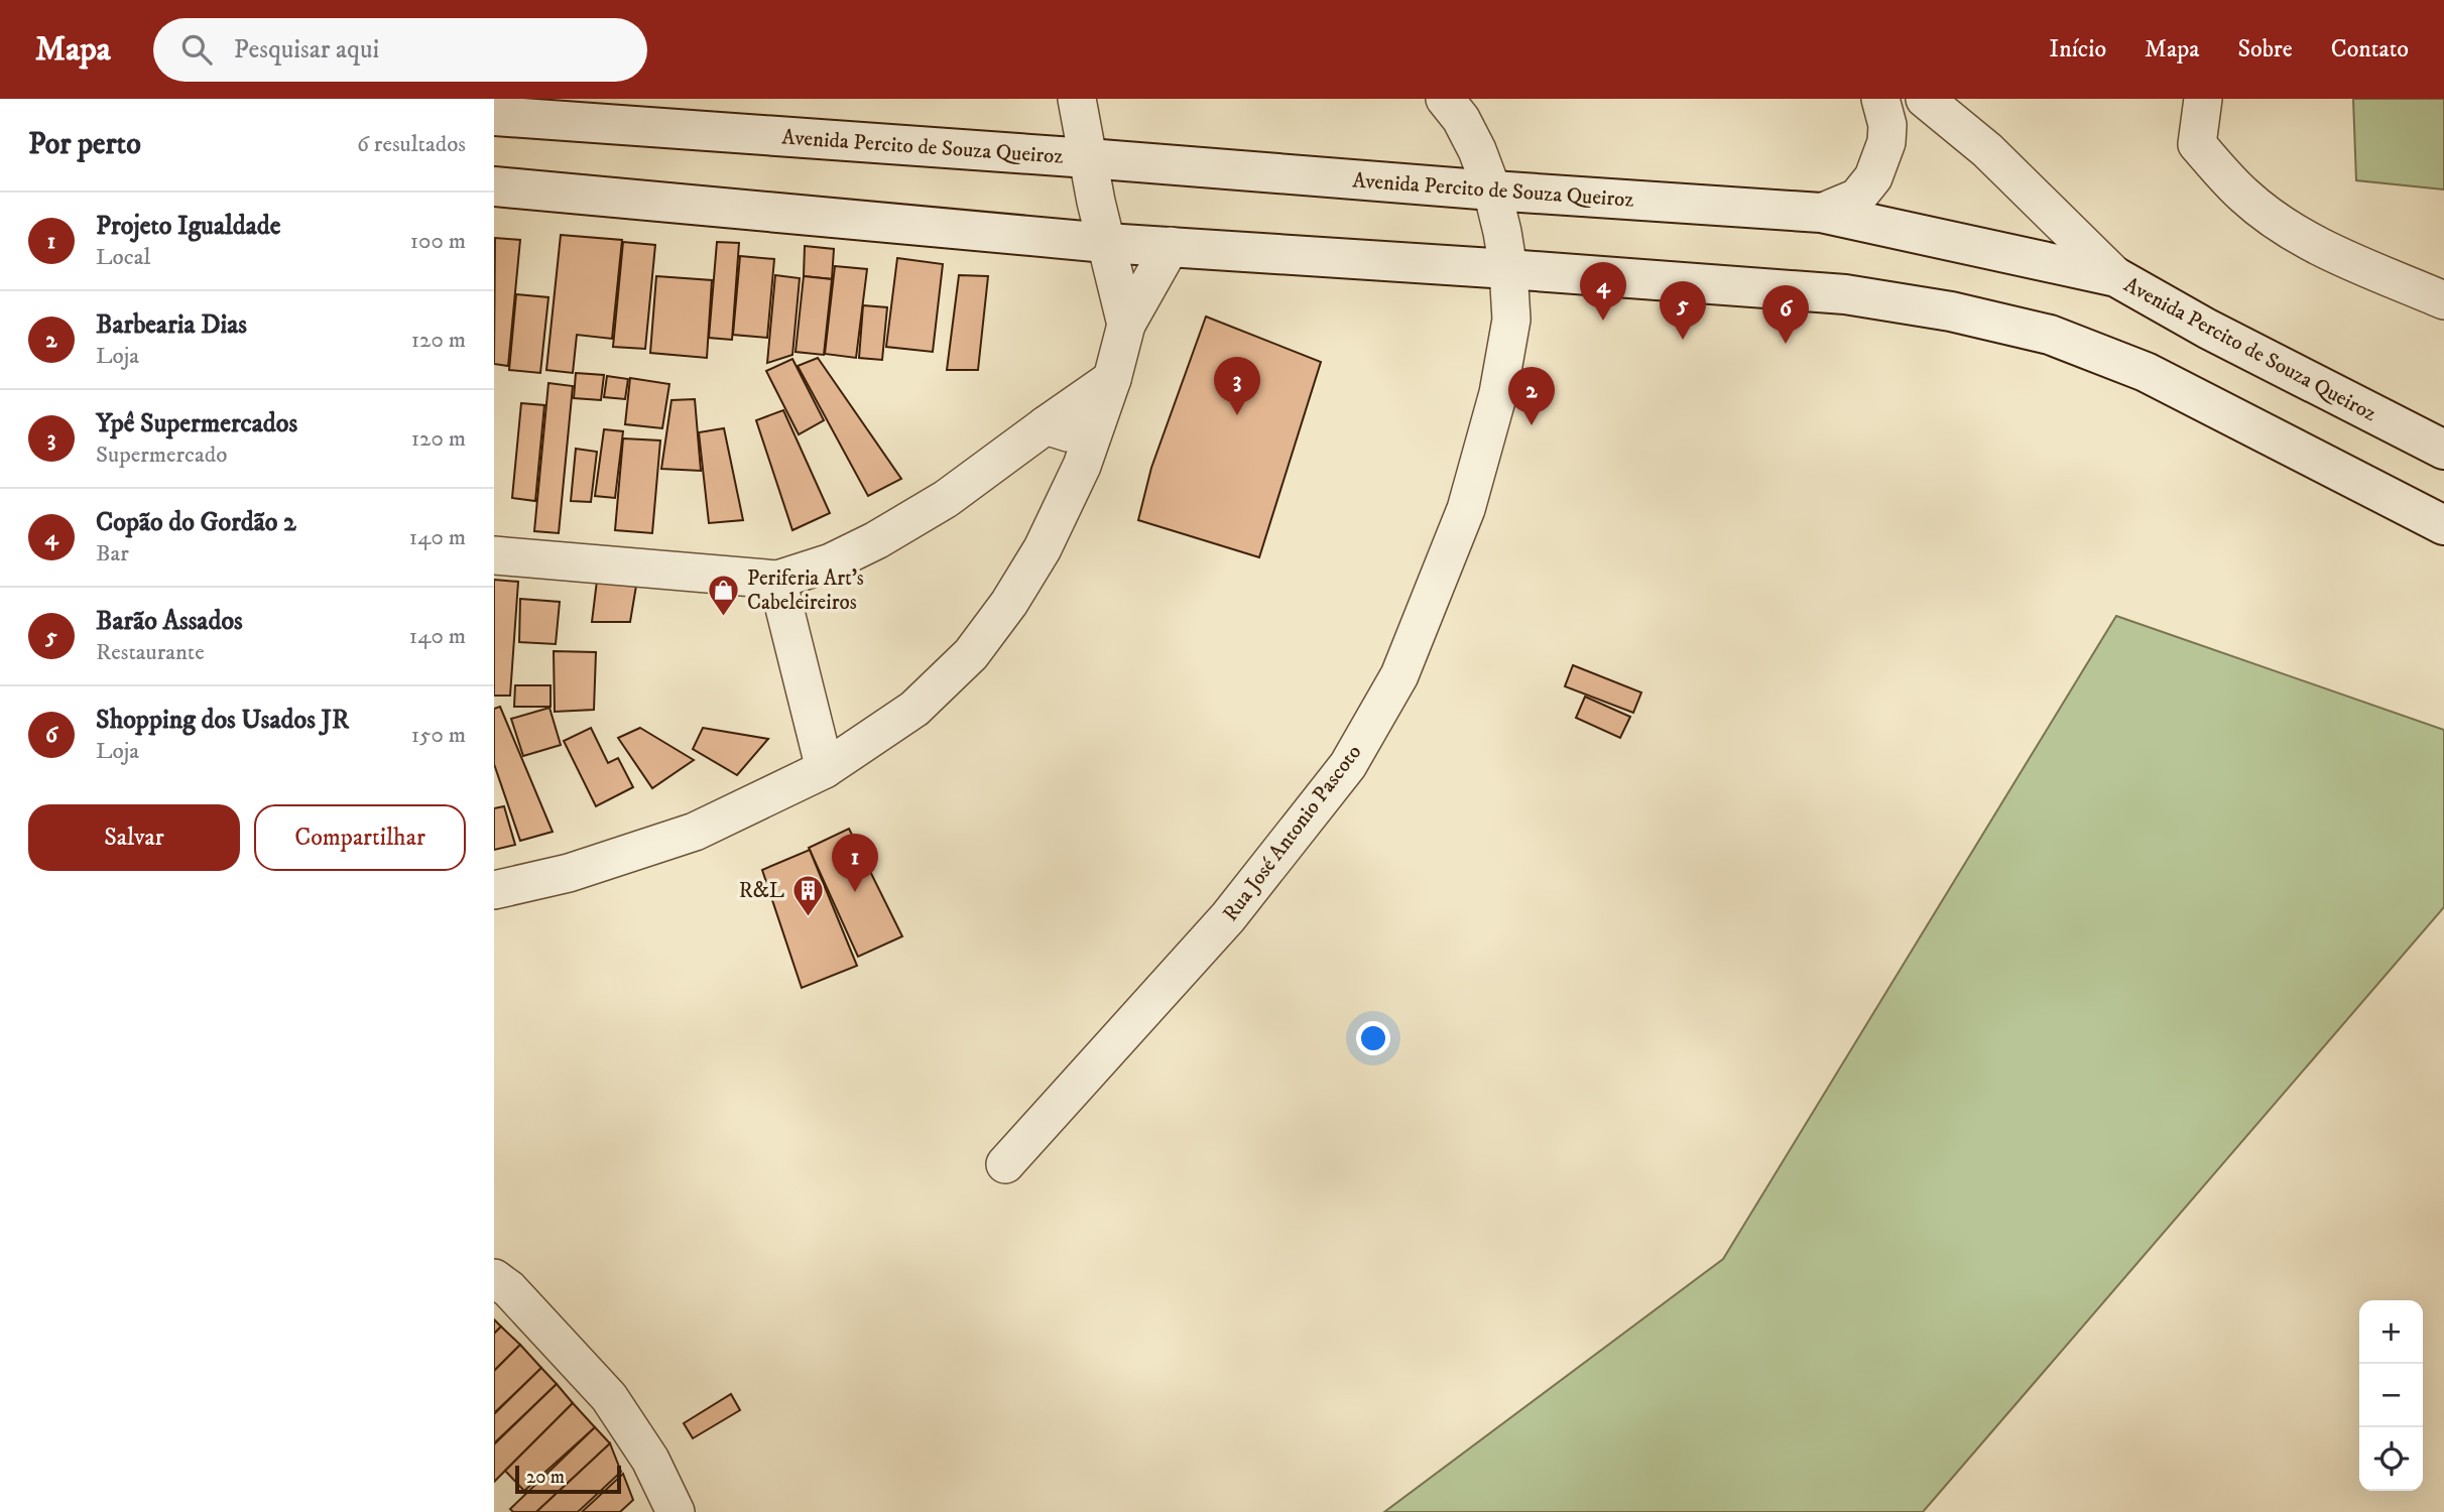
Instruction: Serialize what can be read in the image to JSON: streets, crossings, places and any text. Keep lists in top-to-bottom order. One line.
{"streets":{"main road":["Avenida Percito de Souza Queiroz"],"street":["Rua José Antonio Pascoto"]},"crossings":[["Avenida Percito de Souza Queiroz","Rua José Antonio Pascoto"]],"places":{"shop":["Periferia Art's Cabeleireiros"],"building":["R&L"]},"scale_bar":"20 m","page":{"header":"Mapa","search":"Pesquisar aqui","nav":["Início","Mapa","Sobre","Contato"],"heading":["Por perto","6 resultados"],"list":[{"mark":"1","name":"Projeto Igualdade","note":"Local","value":"100 m"},{"mark":"2","name":"Barbearia Dias","note":"Loja","value":"120 m"},{"mark":"3","name":"Ypê Supermercados","note":"Supermercado","value":"120 m"},{"mark":"4","name":"Copão do Gordão 2","note":"Bar","value":"140 m"},{"mark":"5","name":"Barão Assados","note":"Restaurante","value":"140 m"},{"mark":"6","name":"Shopping dos Usados JR","note":"Loja","value":"150 m"}],"pins":["4","5","6","3","2","1"],"buttons":["Salvar","Compartilhar"],"map_buttons":["+","−"],"scale":"20 m"}}
